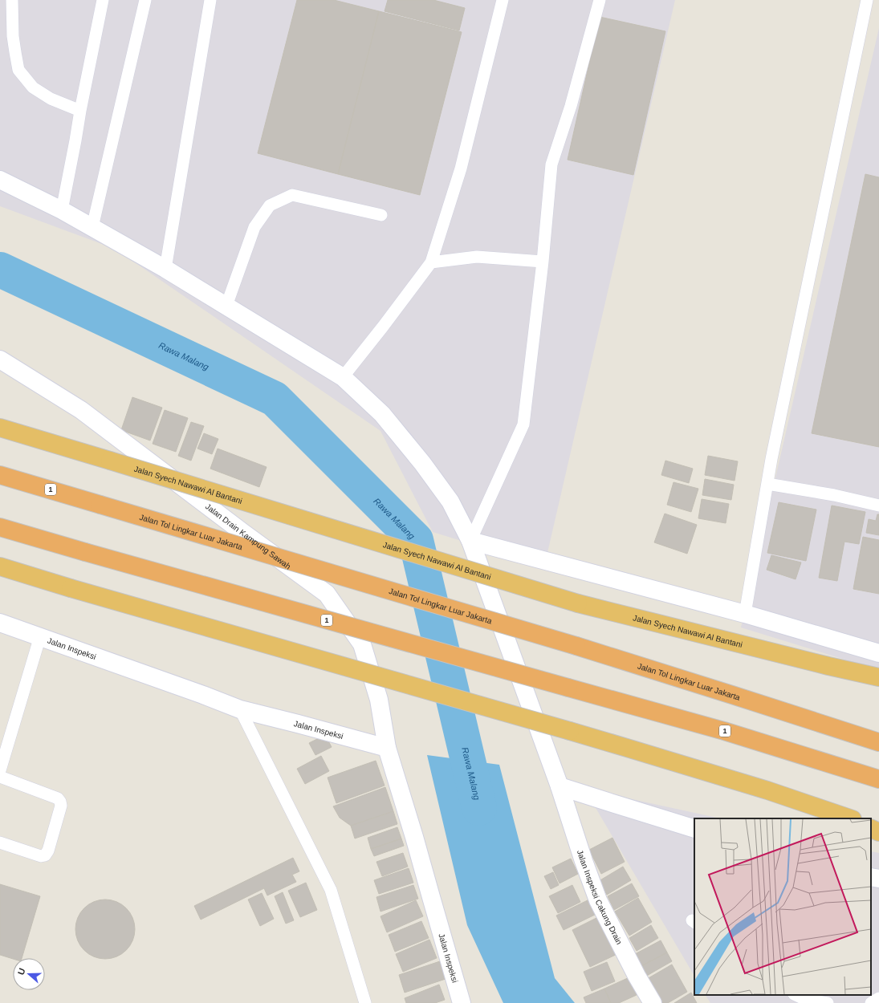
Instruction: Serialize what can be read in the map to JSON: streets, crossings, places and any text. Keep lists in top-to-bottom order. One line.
{"streets":{"highway":["Jalan Syech Nawawi Al Bantani","1","Jalan Tol Lingkar Luar Jakarta"],"street":["Jalan Drain Kampung Sawah","Jalan Inspeksi","Jalan Inspeksi Cakung Drain"]},"crossings":[["Jalan Drain Kampung Sawah","Jalan Inspeksi"]],"water":["Rawa Malang"],"north":"left"}
